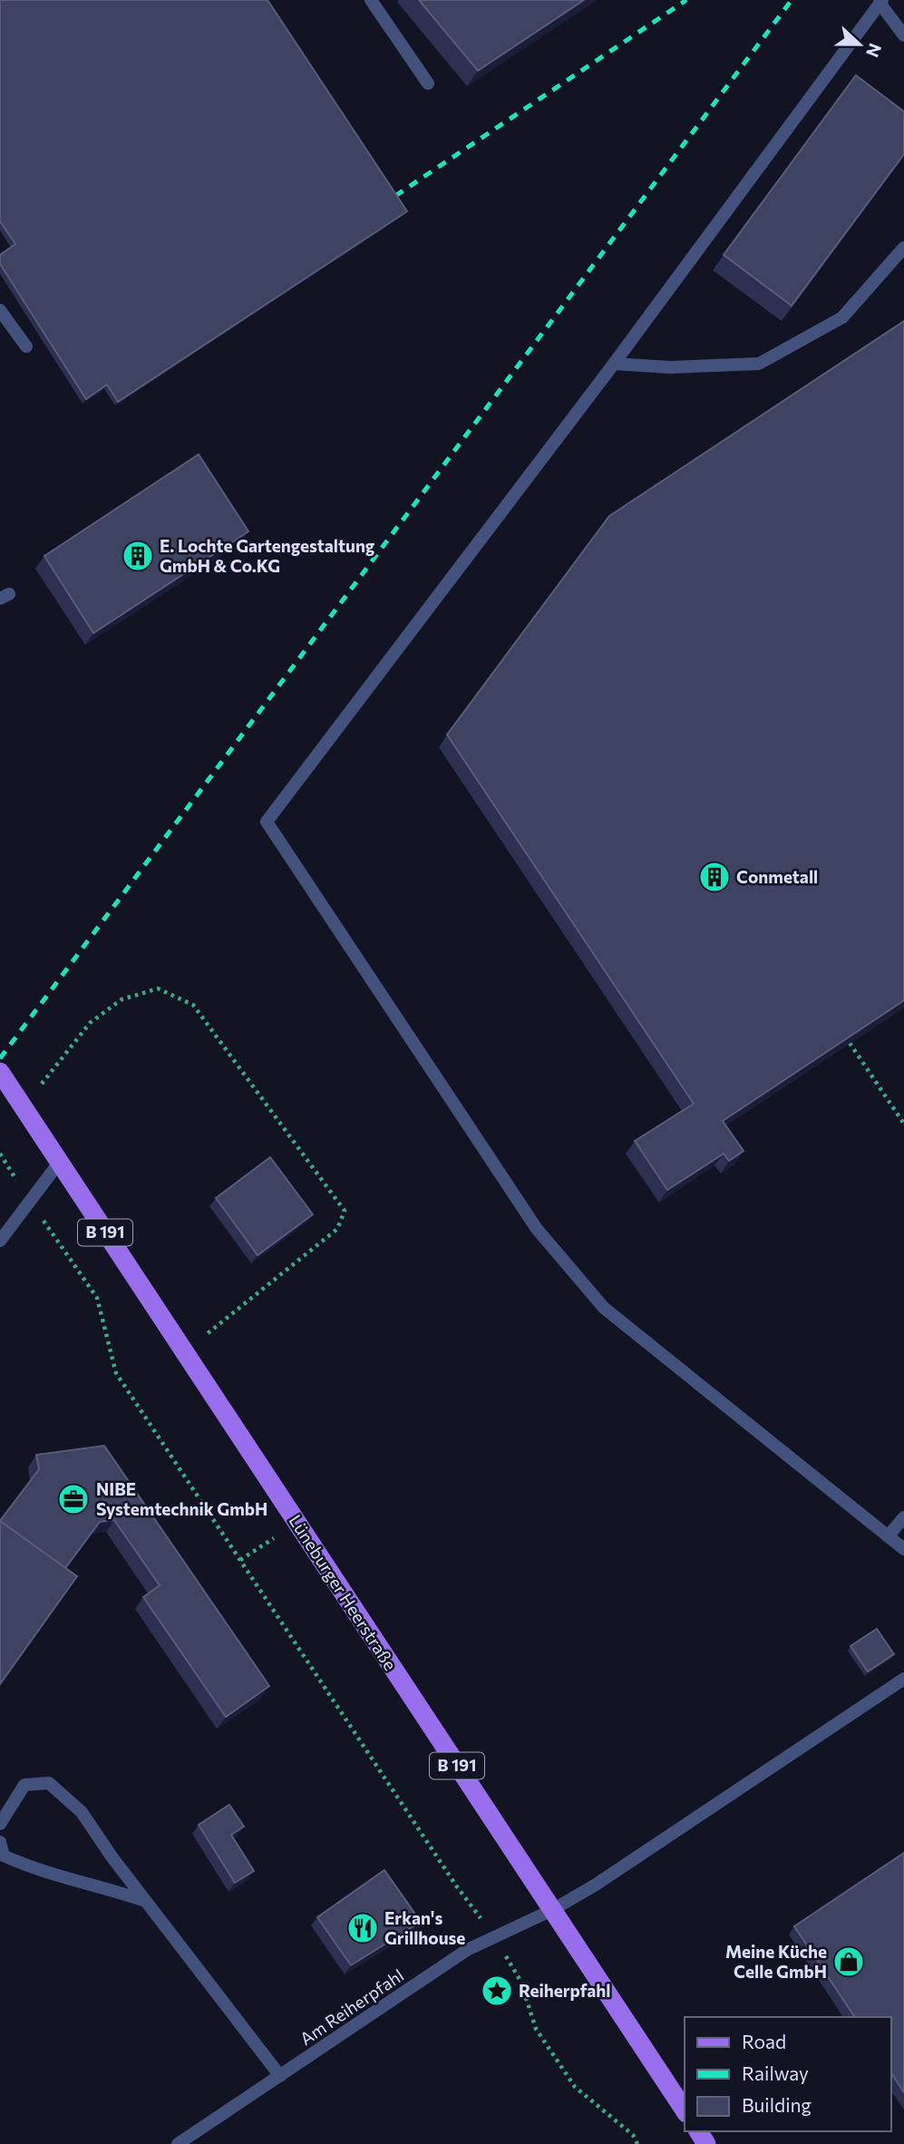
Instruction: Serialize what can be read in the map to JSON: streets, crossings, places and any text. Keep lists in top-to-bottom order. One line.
{"streets":{"main road":["B 191","Lüneburger Heerstraße"],"street":["Am Reiherpfahl"]},"crossings":[["Lüneburger Heerstraße","Am Reiherpfahl"]],"places":{"building":["E. Lochte Gartengestaltung GmbH & Co.KG","Conmetall"],"office":["NIBE Systemtechnik GmbH"],"restaurant":["Erkan's Grillhouse"],"shop":["Meine Küche Celle GmbH"],"place":["Reiherpfahl"]},"legend":["Road","Railway","Building"],"north":"right"}
